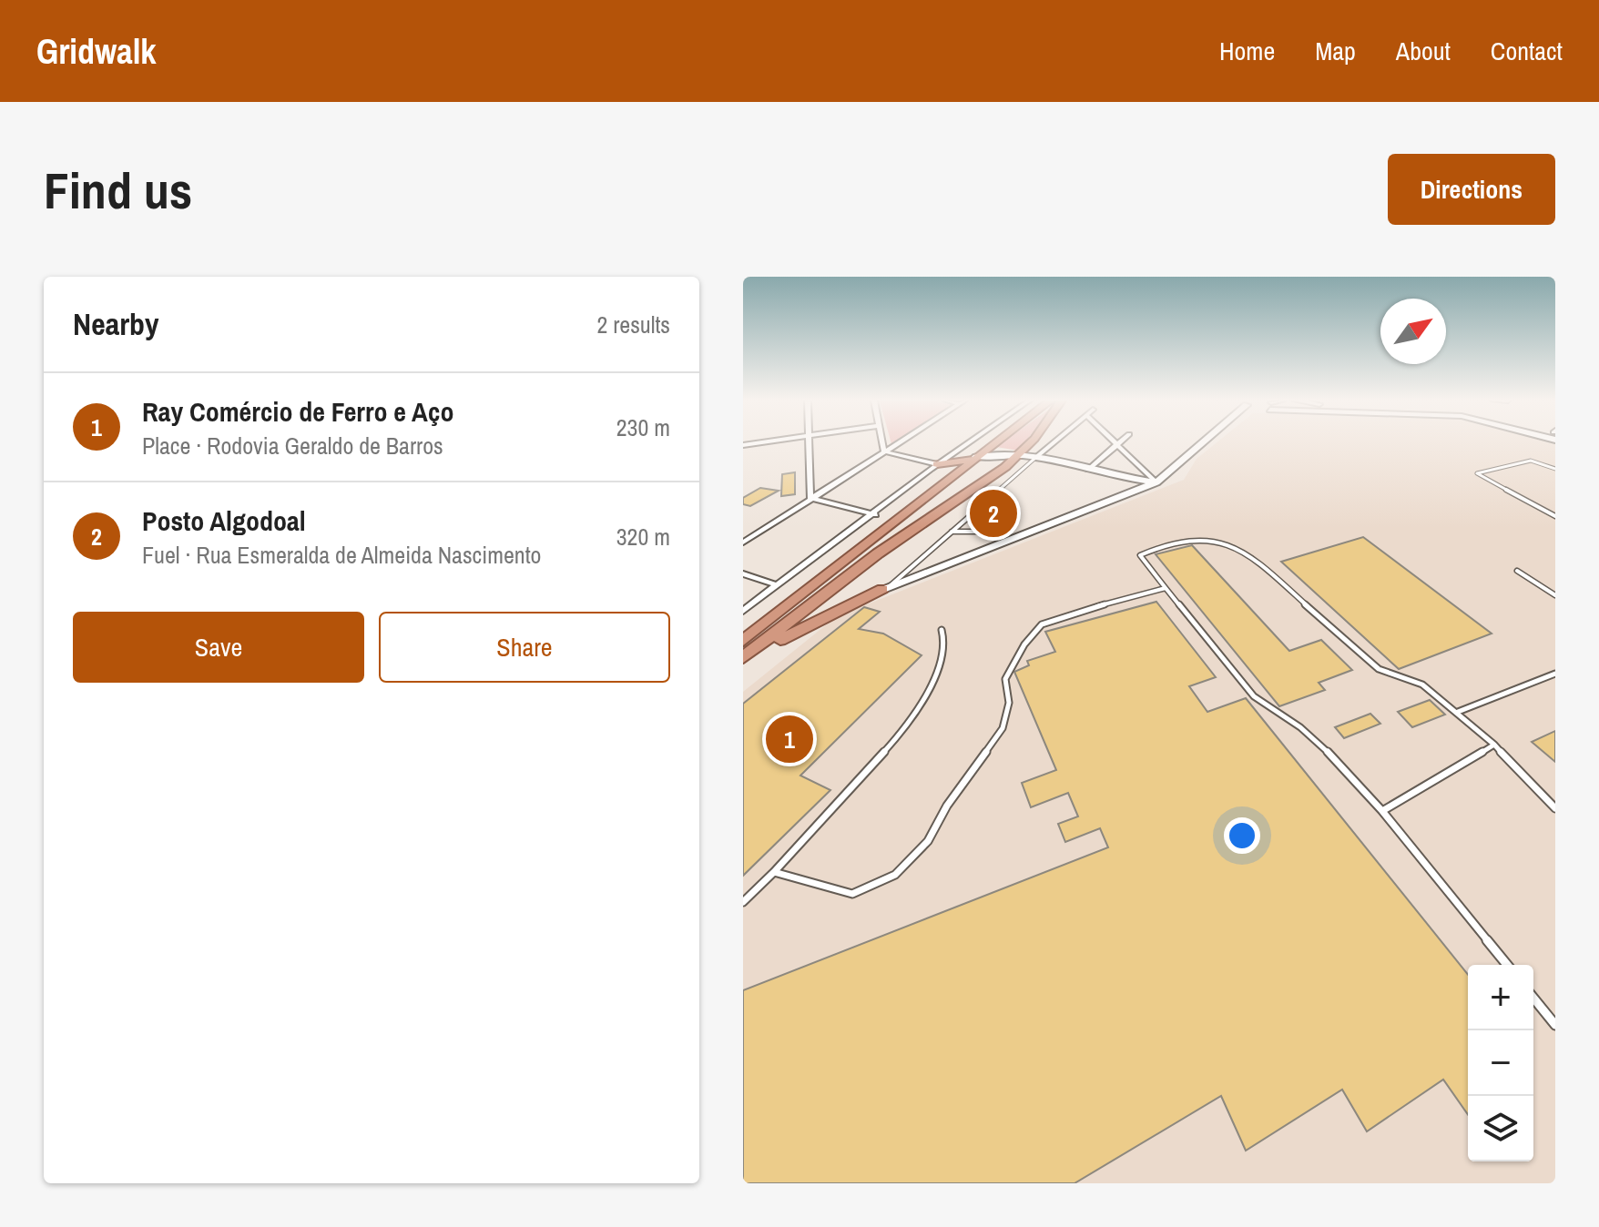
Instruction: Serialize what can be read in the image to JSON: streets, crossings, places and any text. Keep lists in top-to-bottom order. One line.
{"north":"top right","page":{"header":"Gridwalk","nav":["Home","Map","About","Contact"],"buttons":["Directions",["Save","Share"]],"title":"Find us","heading":["Nearby","2 results"],"list":[{"mark":"1","name":"Ray Comércio de Ferro e Aço","note":"Place · Rodovia Geraldo de Barros","value":"230 m"},{"mark":"2","name":"Posto Algodoal","note":"Fuel · Rua Esmeralda de Almeida Nascimento","value":"320 m"}],"pins":["2","1"],"map_buttons":["+","−"]}}
